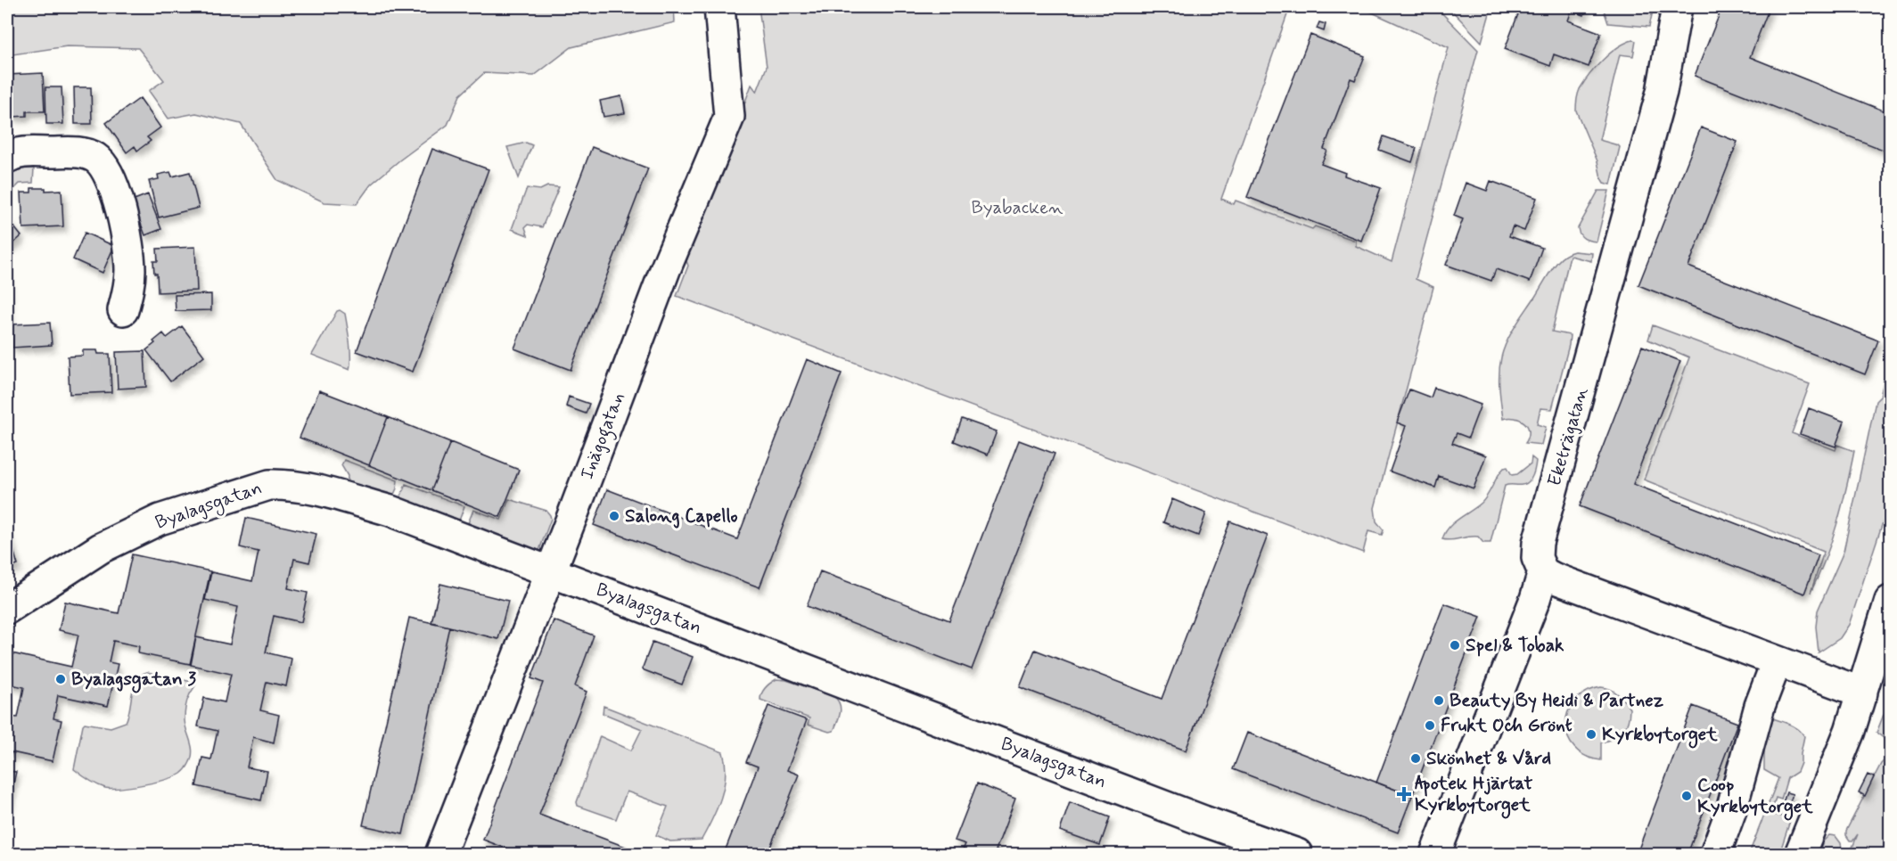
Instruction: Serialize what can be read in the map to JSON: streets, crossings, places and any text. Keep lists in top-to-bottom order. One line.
{"streets":{"street":["Inägogatan","Eketrägatan","Byalagsgatan"]},"crossings":[["Inägogatan","Byalagsgatan"]],"parks":["Byabacken"],"places":{"other":["Salong Capello","Spel & Tobak","Byalagsgatan 3","Beauty By Heidi & Partnez","Frukt Och Grönt","Kyrkbytorget","Skönhet & Vård","Coop Kyrkbytorget"],"health":["Apotek Hjärtat Kyrkbytorget"]}}
